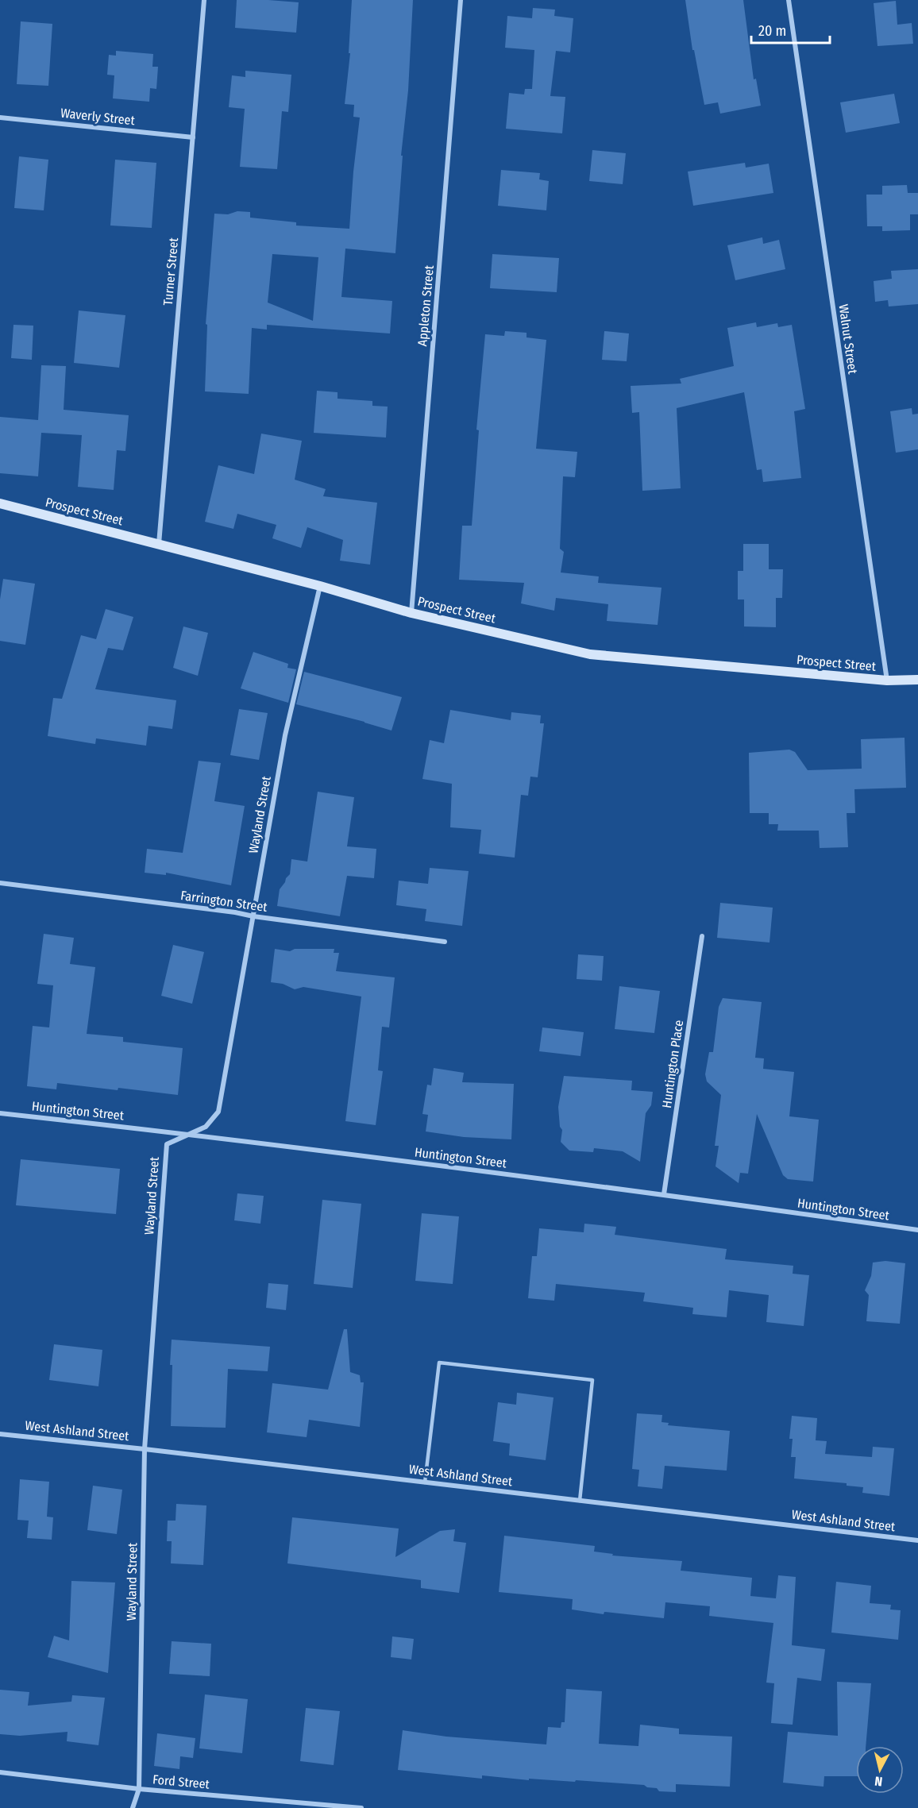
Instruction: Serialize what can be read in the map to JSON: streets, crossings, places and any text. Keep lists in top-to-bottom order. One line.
{"streets":{"street":["Waverly Street","Turner Street","Appleton Street","Walnut Street","Prospect Street","Wayland Street","Farrington Street","Huntington Place","Huntington Street","West Ashland Street","Ford Street"]},"crossings":[["Waverly Street","Turner Street"],["Turner Street","Prospect Street"],["Appleton Street","Prospect Street"],["Walnut Street","Prospect Street"],["Prospect Street","Wayland Street"],["Wayland Street","Farrington Street"],["Wayland Street","Huntington Street"],["Wayland Street","West Ashland Street"],["Wayland Street","Ford Street"],["Huntington Place","Huntington Street"]],"scale_bar":"20 m","north":"bottom"}
